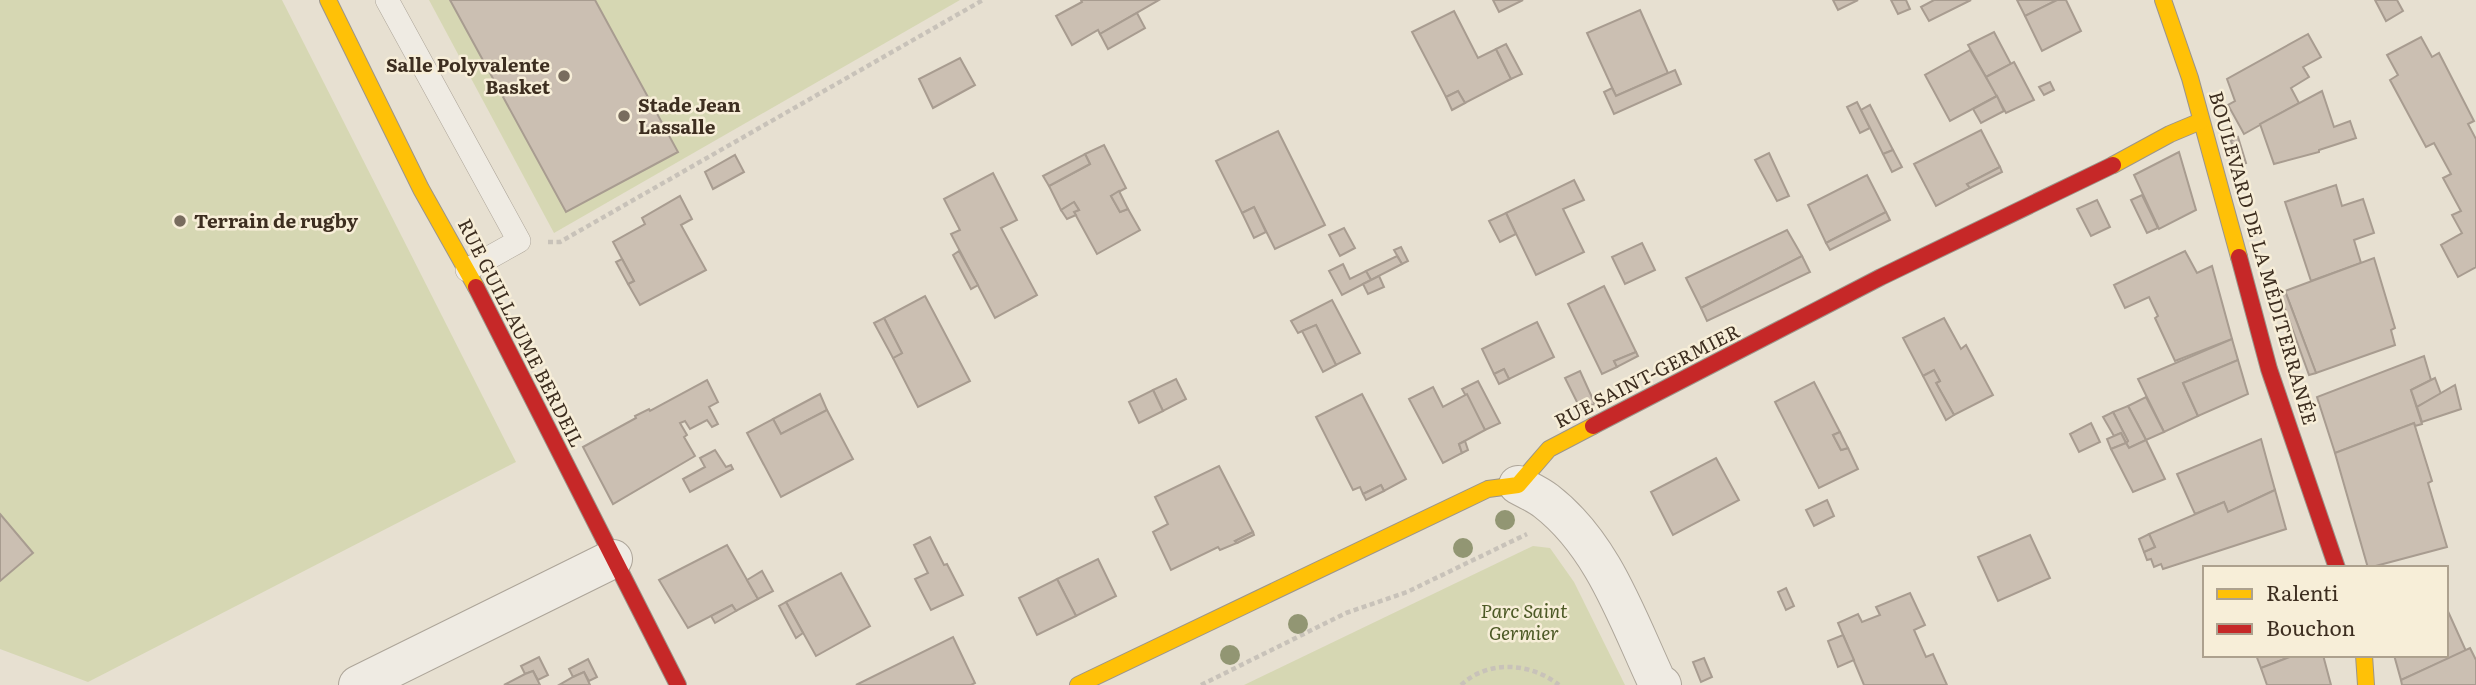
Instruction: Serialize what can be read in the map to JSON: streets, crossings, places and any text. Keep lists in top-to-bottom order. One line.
{"streets":{"street":["BOULEVARD DE LA MÉDITERRANÉE","RUE GUILLAUME BERDEIL","RUE SAINT-GERMIER"]},"crossings":[["BOULEVARD DE LA MÉDITERRANÉE","RUE SAINT-GERMIER"]],"parks":["Parc Saint Germier"],"places":["Salle Polyvalente Basket","Stade Jean Lassalle","Terrain de rugby"],"legend":["Ralenti","Bouchon"]}
